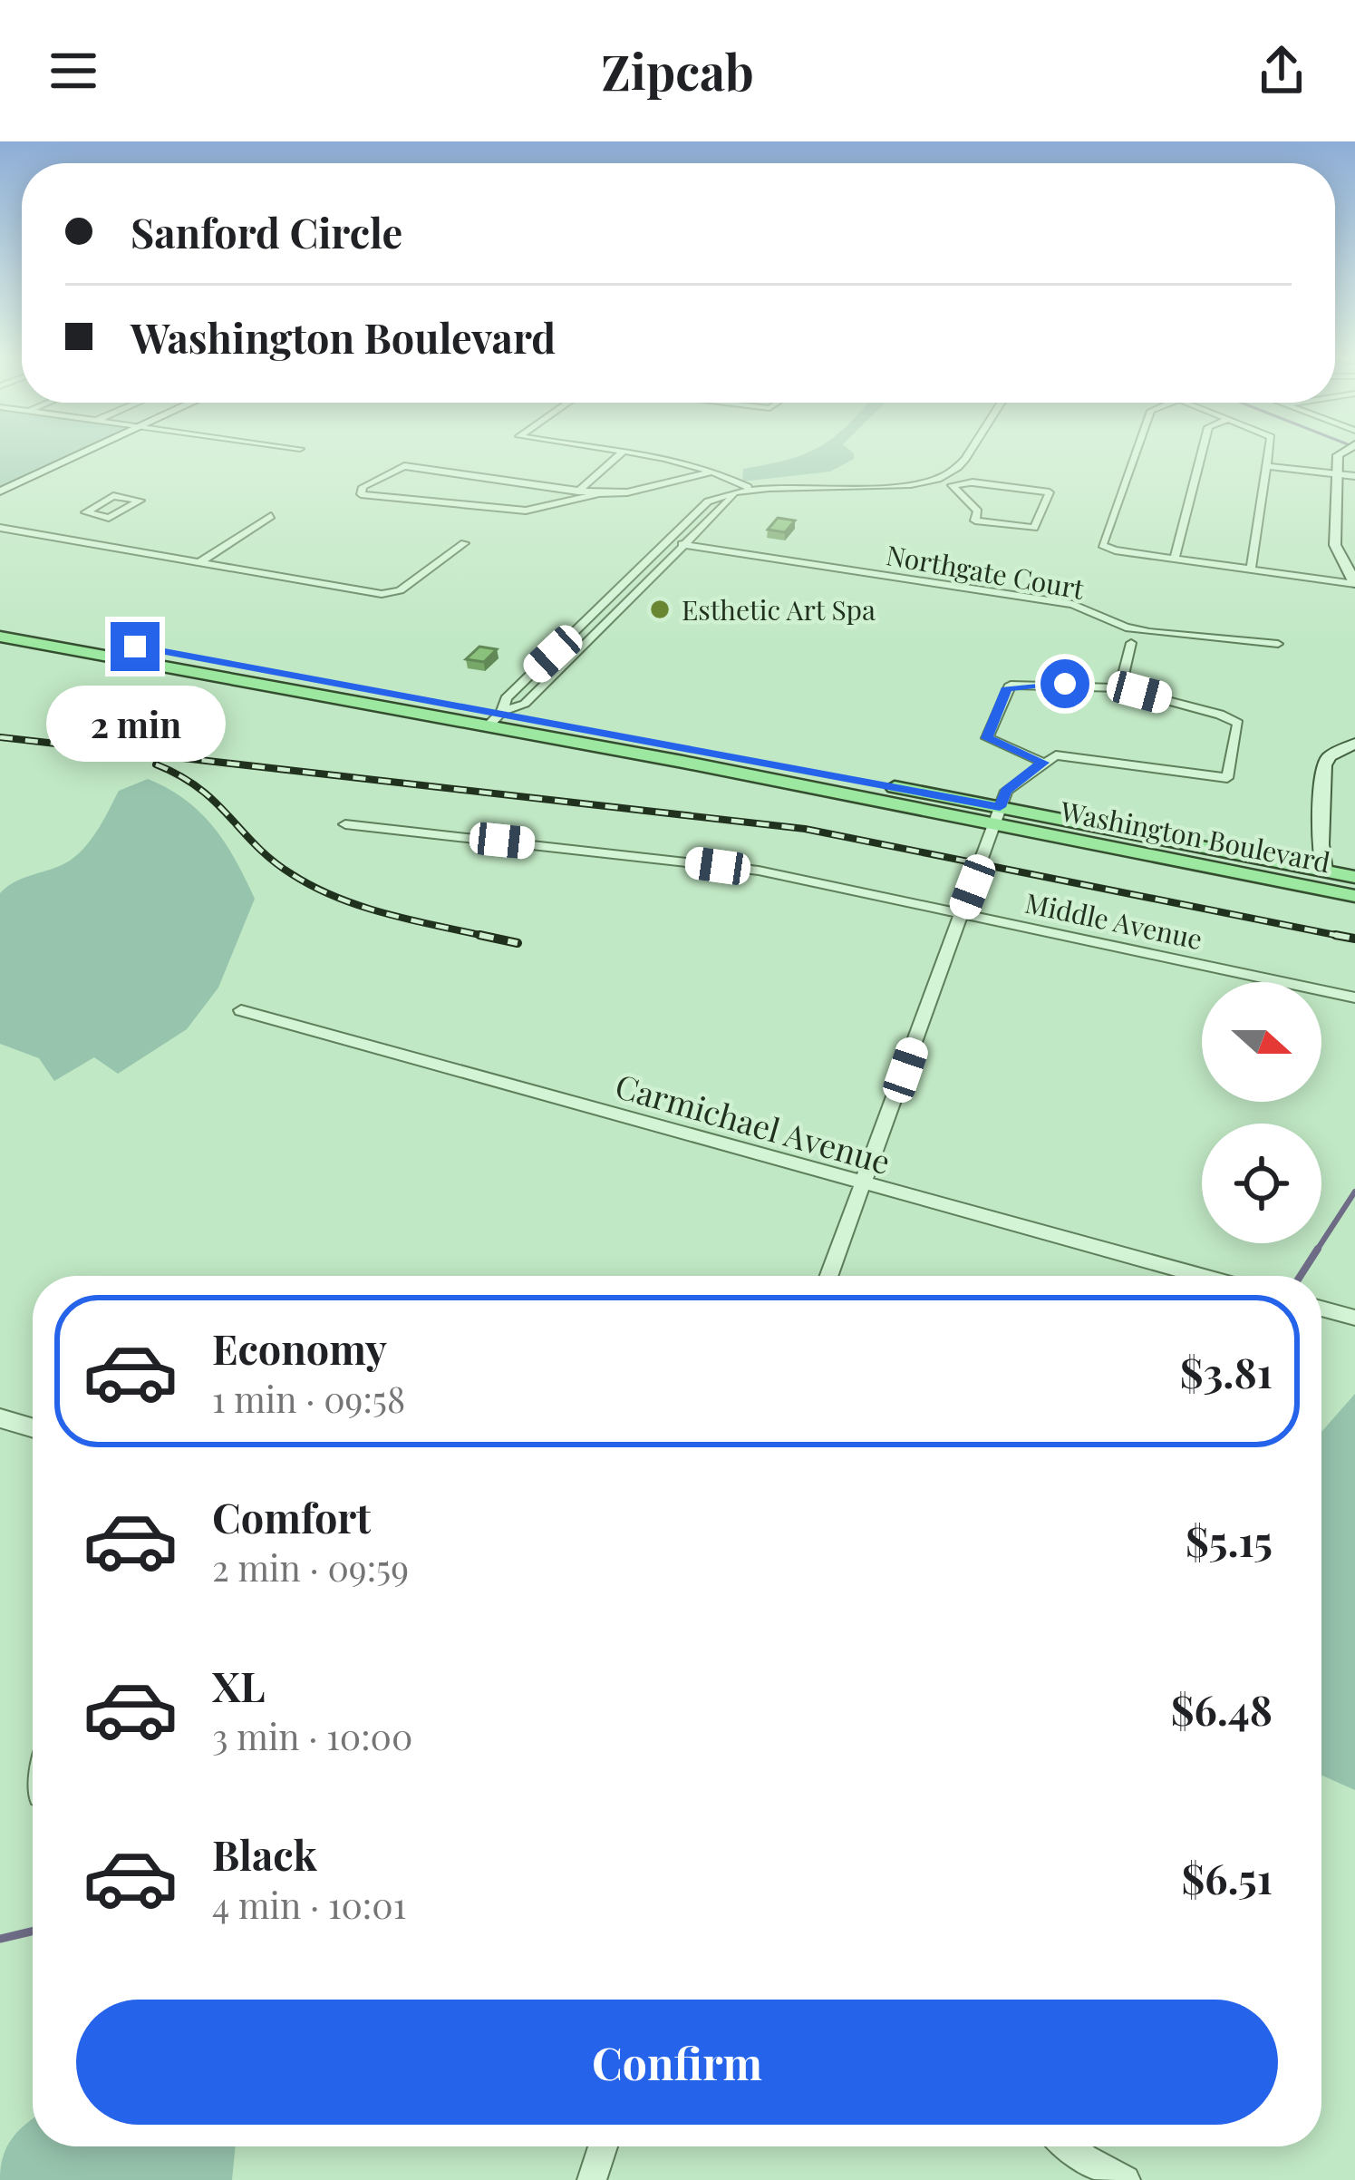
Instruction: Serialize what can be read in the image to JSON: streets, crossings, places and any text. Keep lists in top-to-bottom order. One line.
{"streets":{"main road":["Washington Boulevard"],"street":["Northgate Court","Middle Avenue","Carmichael Avenue"]},"places":["Esthetic Art Spa"],"north":"right","page":{"header":"Zipcab","banner":["Sanford Circle","Washington Boulevard"],"bubble":"2 min","list":[{"name":"Economy","note":"1 min · 09:58","value":"$3.81"},{"name":"Comfort","note":"2 min · 09:59","value":"$5.15"},{"name":"XL","note":"3 min · 10:00","value":"$6.48"},{"name":"Black","note":"4 min · 10:01","value":"$6.51"}],"buttons":"Confirm"}}
